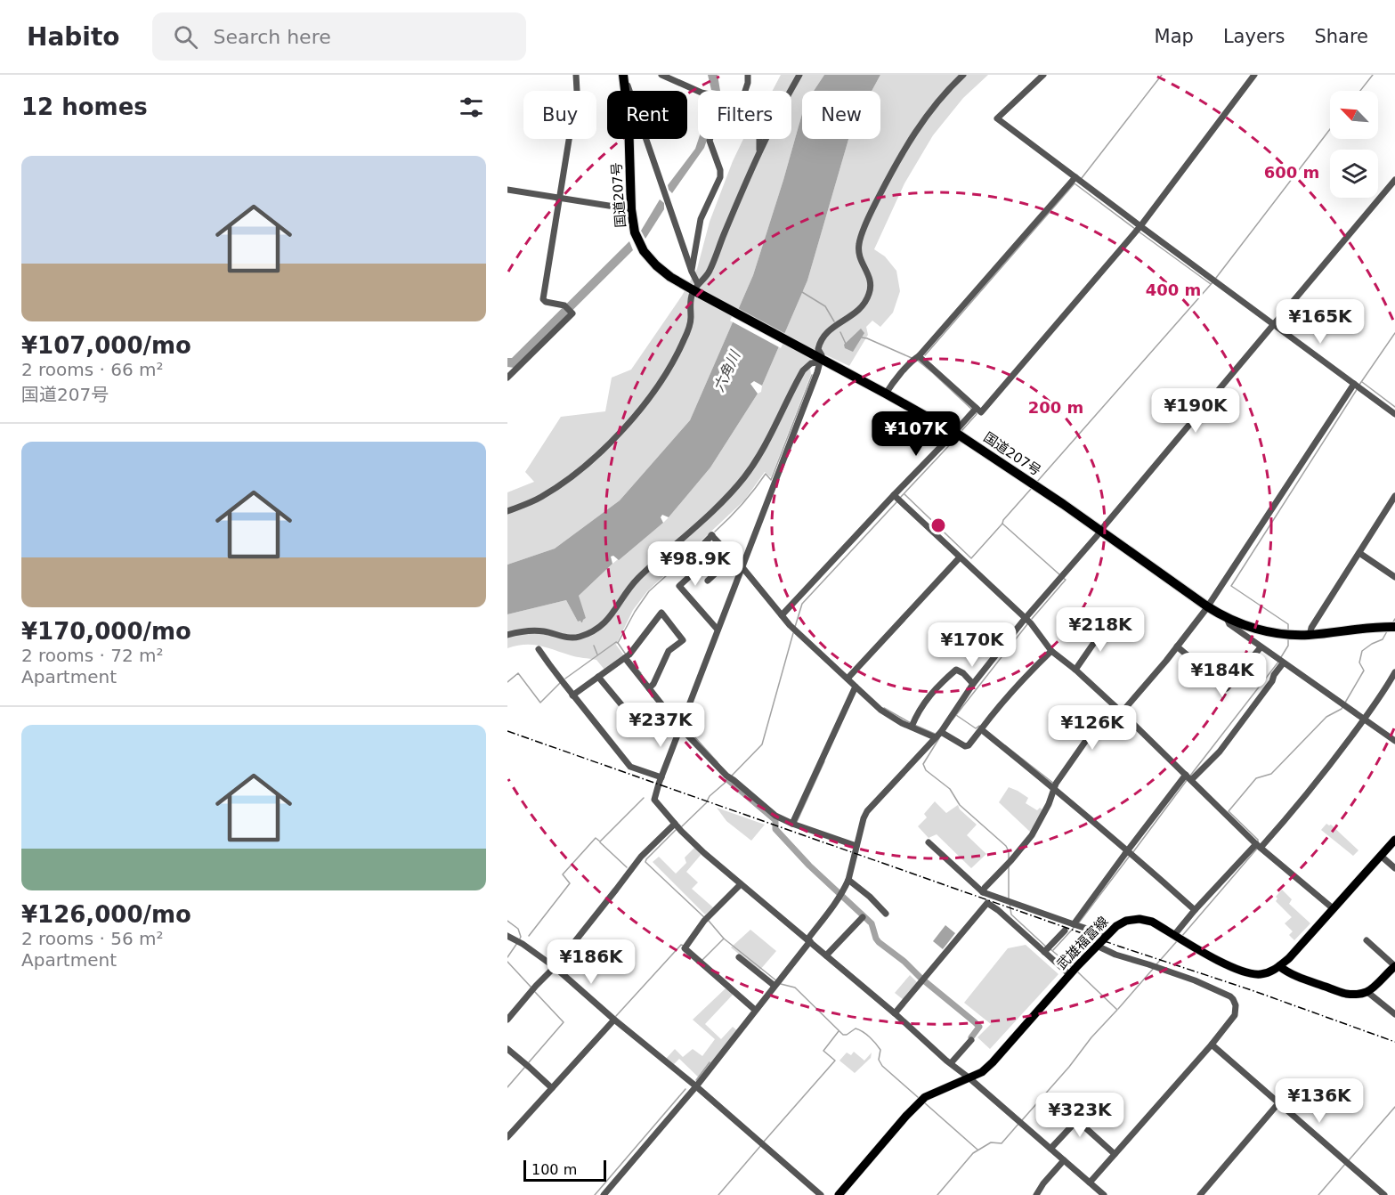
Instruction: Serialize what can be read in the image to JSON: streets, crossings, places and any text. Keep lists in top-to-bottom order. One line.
{"streets":{"highway":["国道207号"],"main road":["武雄福富線"]},"water":["六角川"],"scale_bar":"100 m","north":"top left","page":{"header":"Habito","search":"Search here","nav":["Map","Layers","Share"],"heading":"12 homes","chip":["Buy","Rent","Filters","New"],"list":[{"name":"¥107,000/mo","note":"2 rooms · 66 m² · 国道207号"},{"name":"¥170,000/mo","note":"2 rooms · 72 m² · Apartment"},{"name":"¥126,000/mo","note":"2 rooms · 56 m² · Apartment"}],"price":["¥165K","¥190K","¥107K","¥98.9K","¥218K","¥170K","¥184K","¥237K","¥126K","¥186K","¥136K","¥323K"],"scale":"100 m"},"rings":["600 m","400 m","200 m"]}
